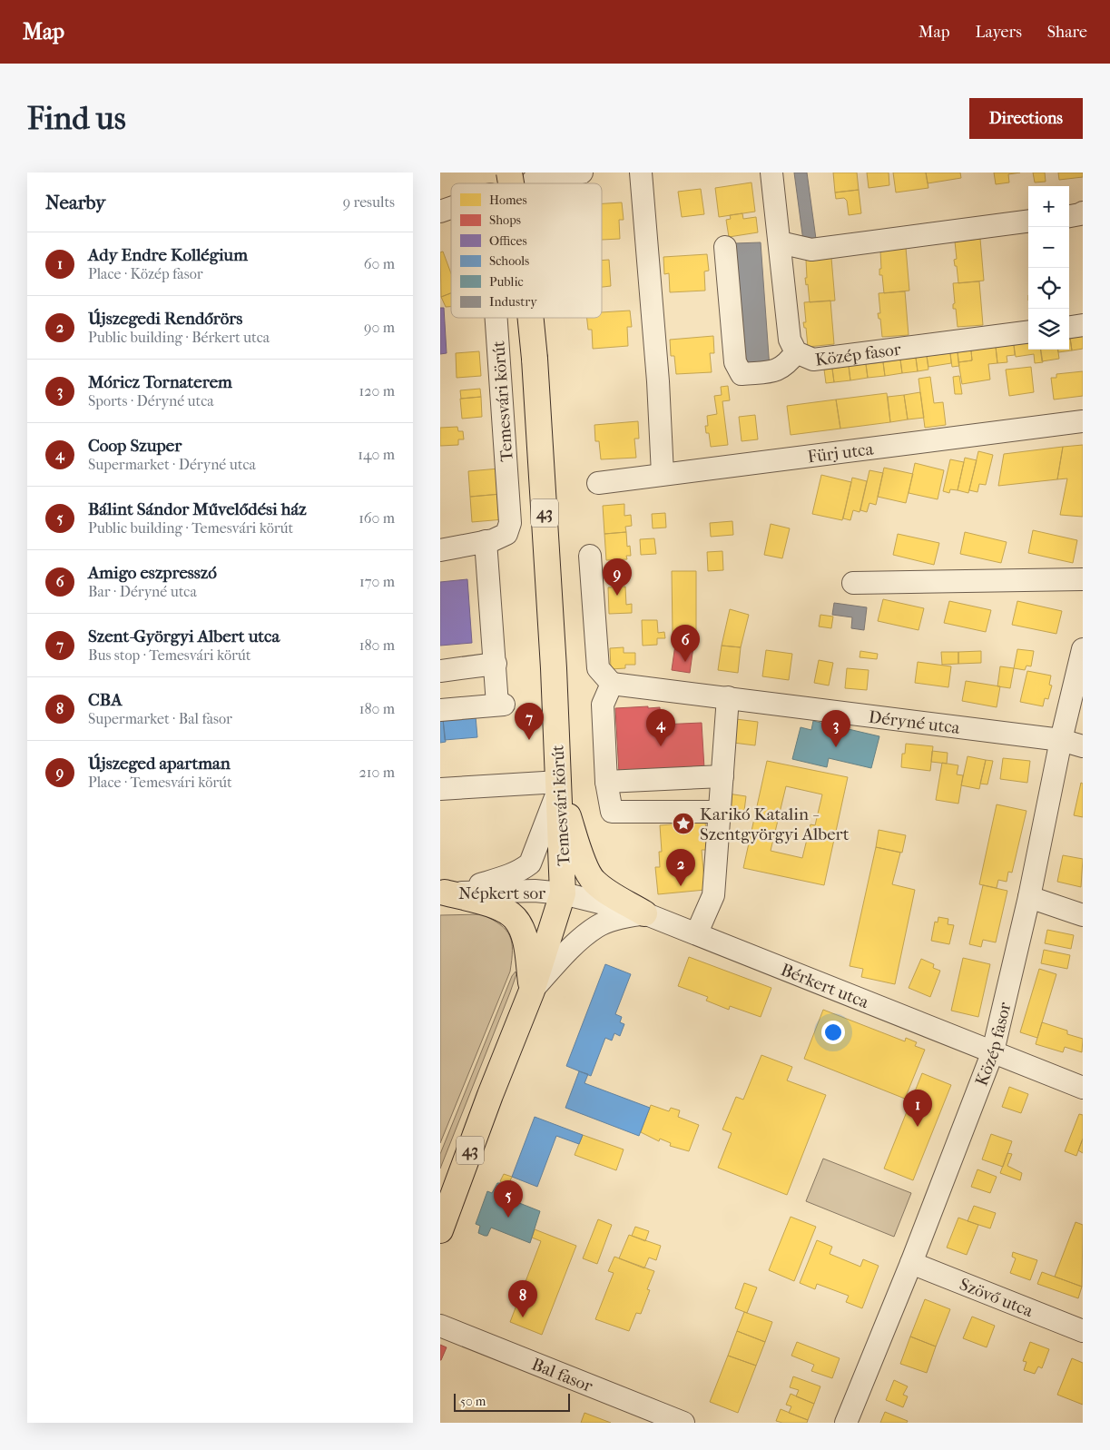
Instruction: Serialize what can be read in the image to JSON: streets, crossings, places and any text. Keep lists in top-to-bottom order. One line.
{"streets":{"main road":["Temesvári körút","43"],"street":["Közép fasor","Fürj utca","Déryné utca","Népkert sor","Bérkert utca","Szövő utca","Bal fasor"]},"crossings":[["Közép fasor","Déryné utca"],["Közép fasor","Bérkert utca"],["Közép fasor","Szövő utca"],["Temesvári körút","Népkert sor"],["Temesvári körút","Bérkert utca"],["Népkert sor","Bérkert utca"]],"places":{"place":["Karikó Katalin - Szentgyörgyi Albert"]},"legend":["Homes","Shops","Offices","Schools","Public","Industry"],"scale_bar":"50 m","page":{"header":"Map","nav":["Map","Layers","Share"],"buttons":"Directions","title":"Find us","heading":["Nearby","9 results"],"map_buttons":["+","−"],"list":[{"mark":"1","name":"Ady Endre Kollégium","note":"Place · Közép fasor","value":"60 m"},{"mark":"2","name":"Újszegedi Rendőrörs","note":"Public building · Bérkert utca","value":"90 m"},{"mark":"3","name":"Móricz Tornaterem","note":"Sports · Déryné utca","value":"120 m"},{"mark":"4","name":"Coop Szuper","note":"Supermarket · Déryné utca","value":"140 m"},{"mark":"5","name":"Bálint Sándor Művelődési ház","note":"Public building · Temesvári körút","value":"160 m"},{"mark":"6","name":"Amigo eszpresszó","note":"Bar · Déryné utca","value":"170 m"},{"mark":"7","name":"Szent-Györgyi Albert utca","note":"Bus stop · Temesvári körút","value":"180 m"},{"mark":"8","name":"CBA","note":"Supermarket · Bal fasor","value":"180 m"},{"mark":"9","name":"Újszeged apartman","note":"Place · Temesvári körút","value":"210 m"}],"pins":["9","6","7","4","3","2","1","5","8"],"scale":"50 m"}}
